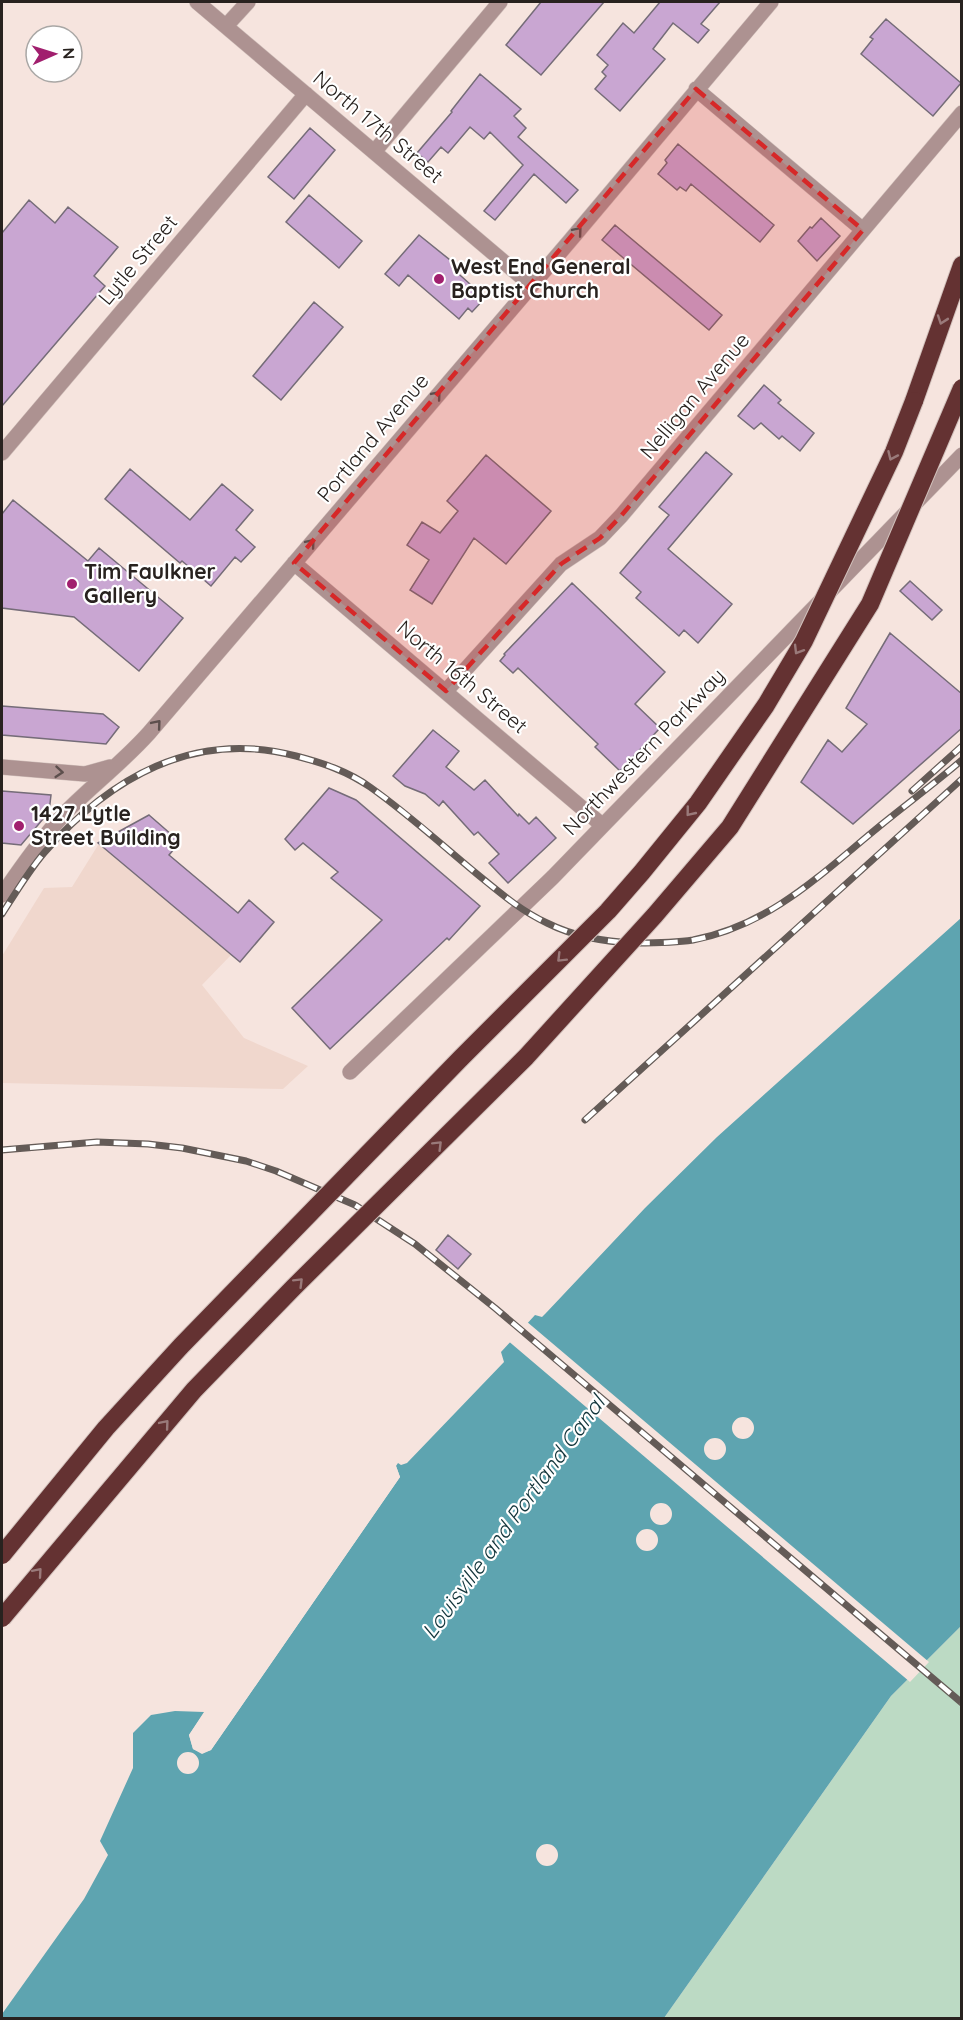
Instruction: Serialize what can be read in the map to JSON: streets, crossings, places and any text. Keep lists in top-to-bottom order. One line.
{"streets":{"street":["North 17th Street","Lytle Street","Nelligan Avenue","Portland Avenue","North 16th Street","Northwestern Parkway"]},"crossings":[["North 17th Street","Lytle Street"],["North 17th Street","Portland Avenue"],["Nelligan Avenue","North 16th Street"],["Portland Avenue","North 16th Street"],["North 16th Street","Northwestern Parkway"]],"one_way":["Portland Avenue"],"water":["Louisville and Portland Canal"],"places":["West End General Baptist Church","Tim Faulkner Gallery","1427 Lytle Street Building"],"north":"right"}
